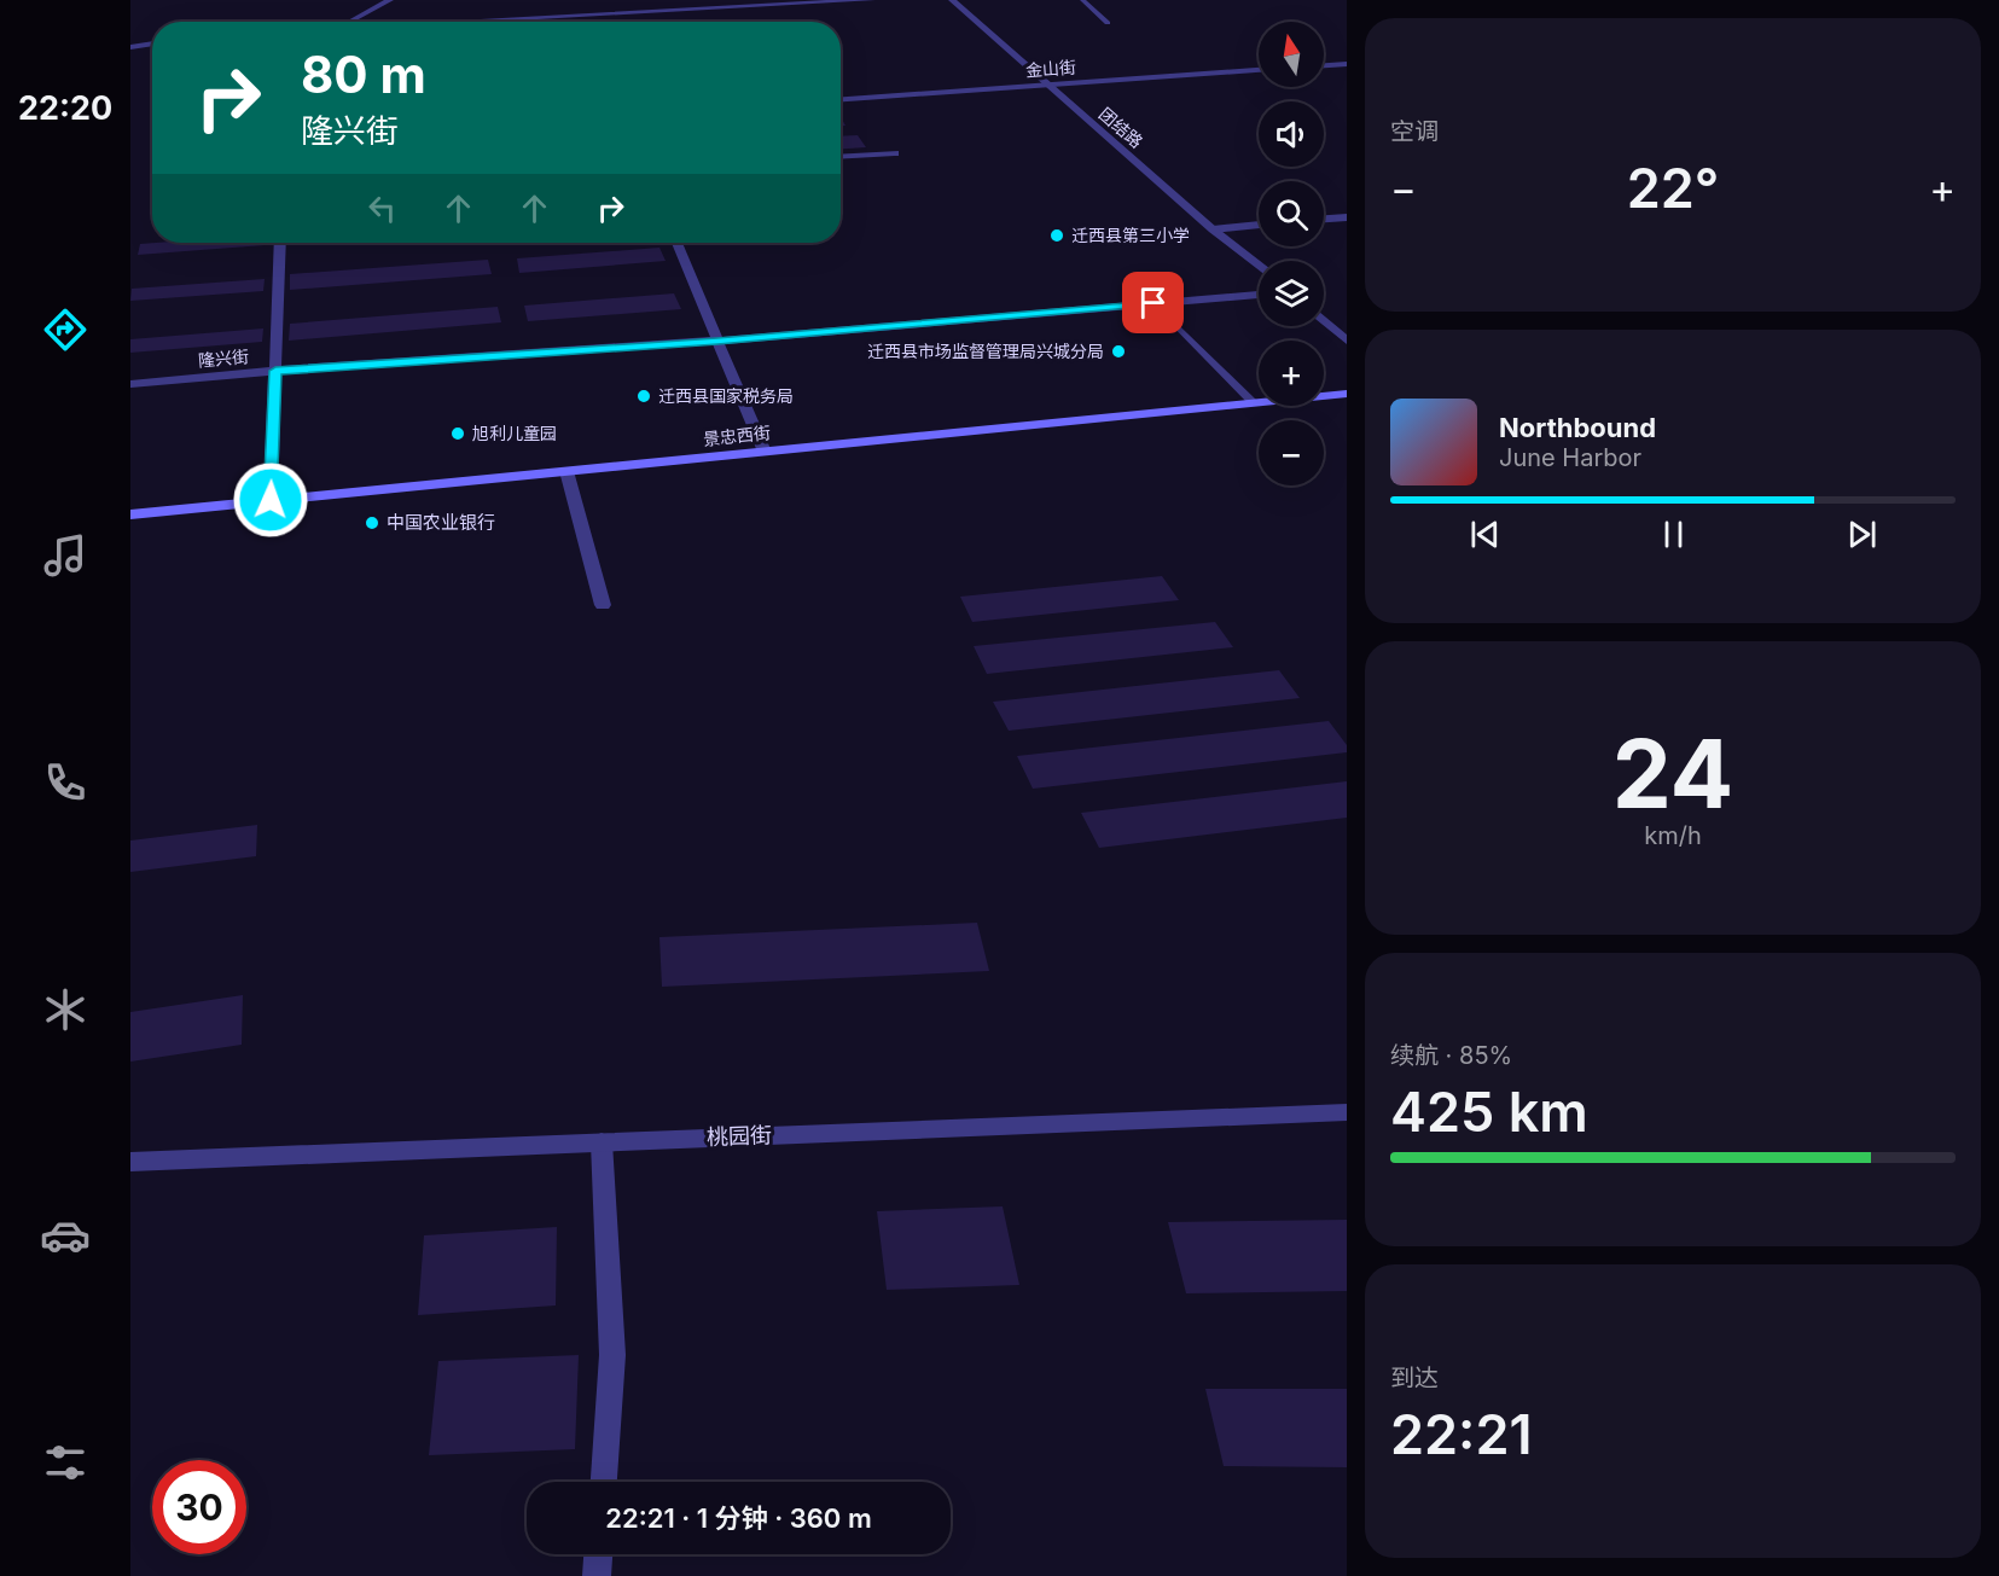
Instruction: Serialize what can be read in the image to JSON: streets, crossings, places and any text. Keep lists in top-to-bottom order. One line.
{"streets":{"main road":["景忠西街"],"street":["金山街","团结路","隆兴街","桃园街"]},"crossings":[["金山街","团结路"]],"places":["迁西县第三小学","迁西县市场监督管理局兴城分局","迁西县国家税务局","旭利儿童园","中国农业银行"],"north":"top","page":{"tabs":"22:20","tile":["空调",["24","km/h"],["续航 · 85%","425 km"],["到达","22:21"]],"map_buttons":["+","−"],"turn":["80 m","隆兴街"],"heat":["−","22°","+"],"song":["Northbound","June Harbor"],"limit":"30","trip":"22:21 · 1 分钟 · 360 m"}}
